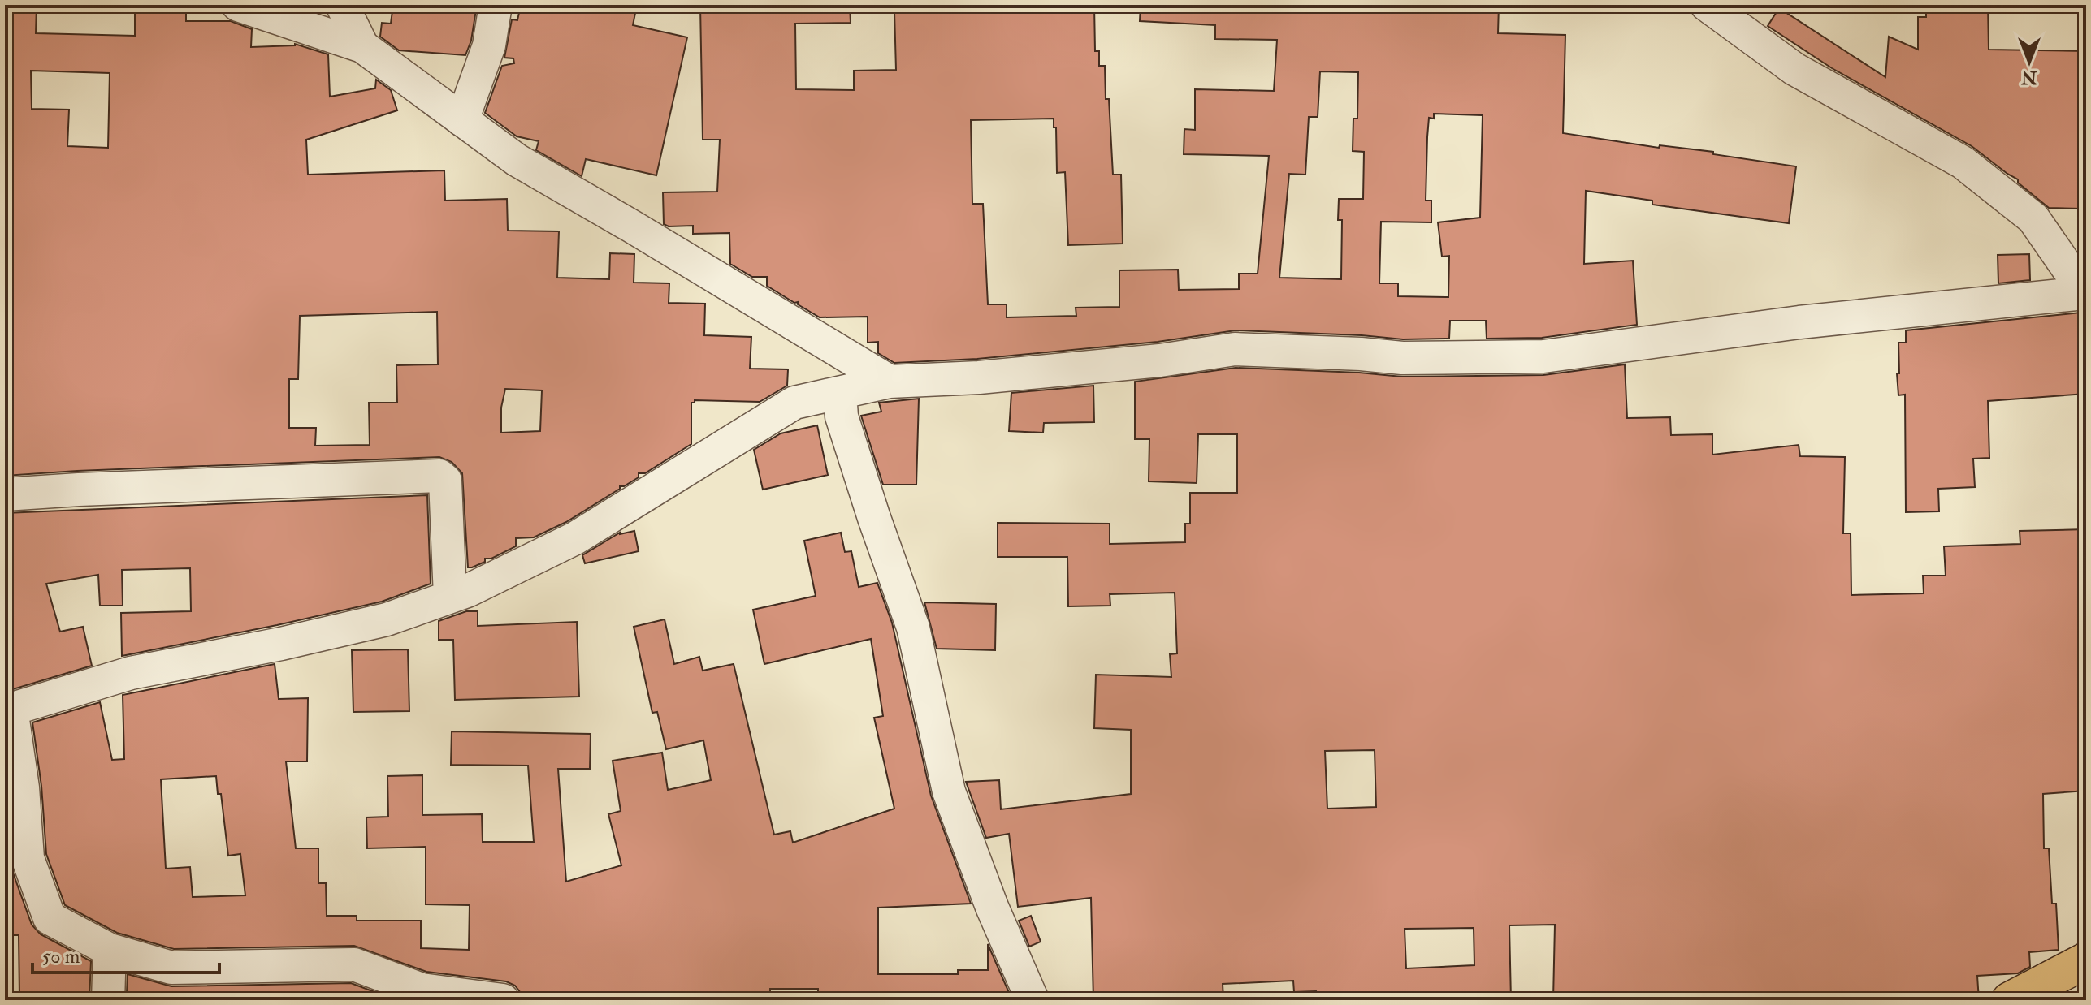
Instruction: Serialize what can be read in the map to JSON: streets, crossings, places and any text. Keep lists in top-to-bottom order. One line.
{"scale_bar":"50 m","north":"bottom"}
